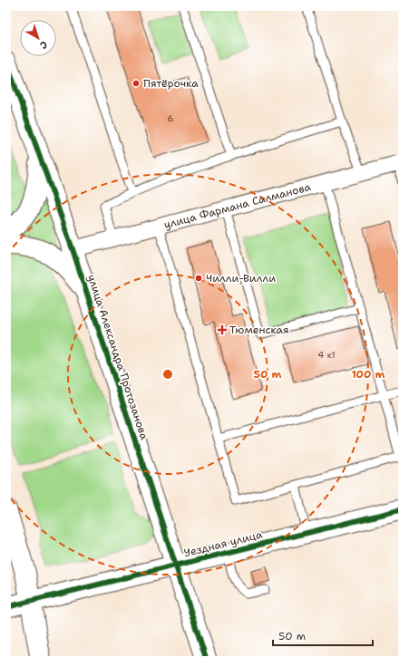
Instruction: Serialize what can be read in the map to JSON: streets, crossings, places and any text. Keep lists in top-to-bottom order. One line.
{"streets":{"street":["улица Фармана Салманова","улица Александра Протозанова","Уездная улица"]},"crossings":[["улица Фармана Салманова","улица Александра Протозанова"],["улица Александра Протозанова","Уездная улица"]],"places":{"other":["Пятёрочка","Чилли-Вилли"],"health":["Тюменская"]},"house_numbers":["6","4 к1"],"scale_bar":"50 m","north":"bottom right","rings":["50 m","100 m"]}
